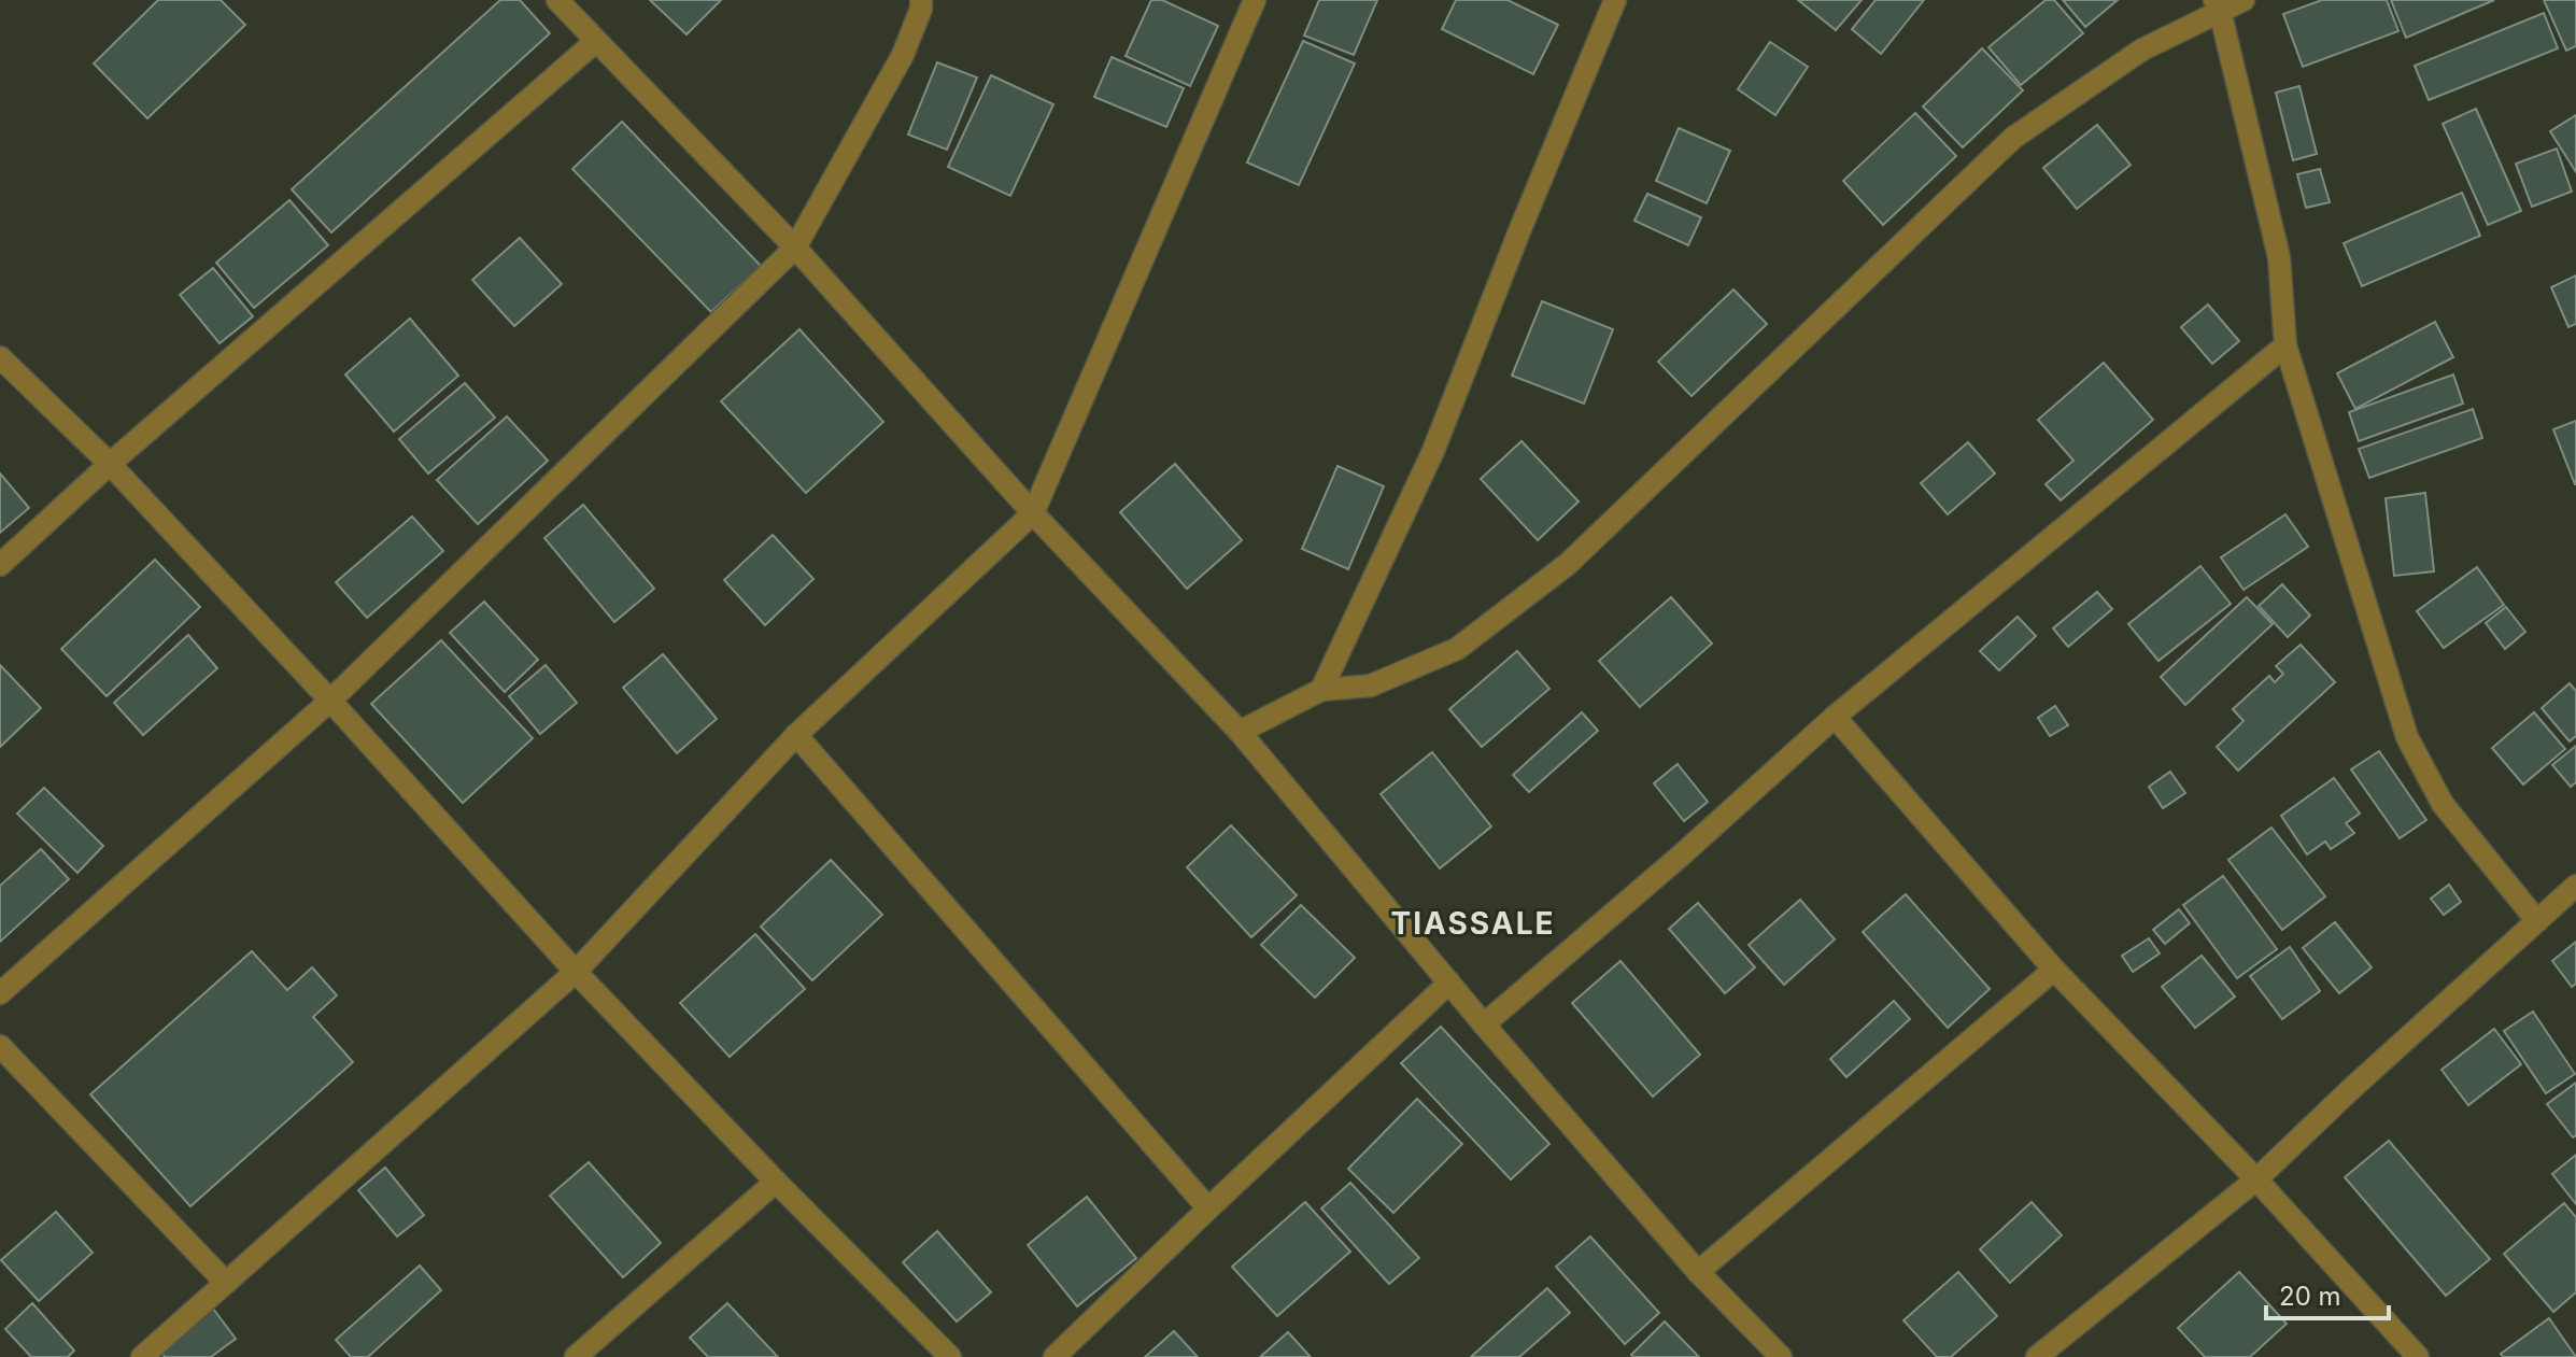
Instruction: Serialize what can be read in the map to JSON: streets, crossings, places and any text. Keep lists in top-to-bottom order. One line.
{"districts":["TIASSALE"],"scale_bar":"20 m"}
